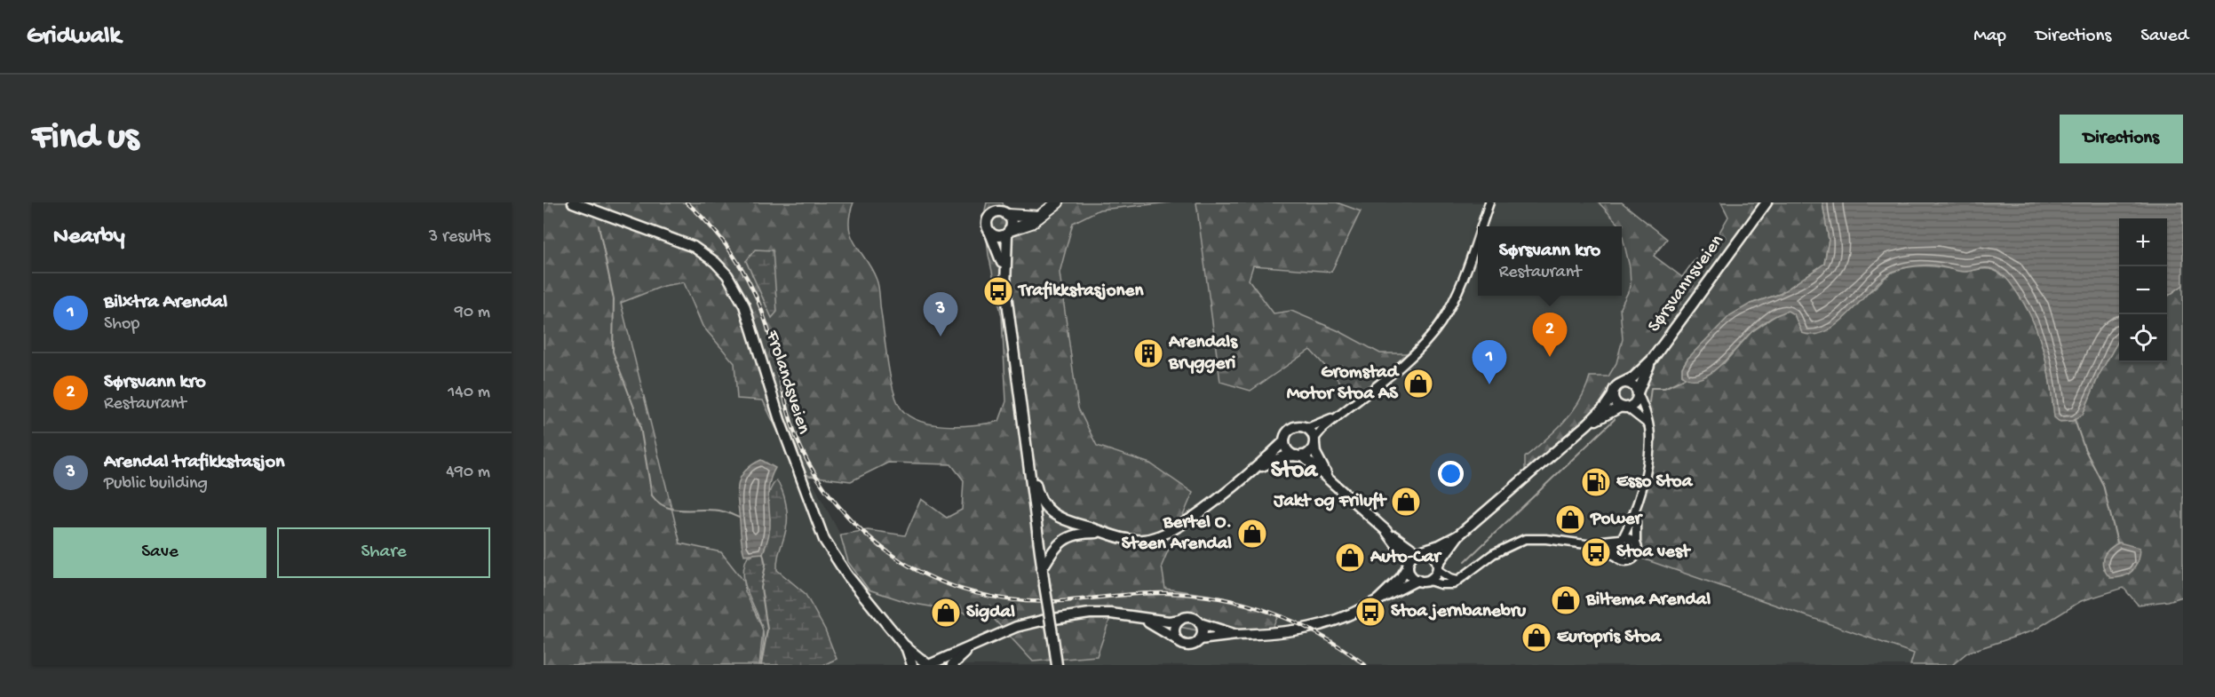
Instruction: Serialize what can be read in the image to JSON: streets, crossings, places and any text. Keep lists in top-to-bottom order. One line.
{"streets":{"main road":["Sørsvannsveien","Frolandsveien"]},"districts":["Stoa"],"places":{"bus stop":["Trafikkstasjonen","Stoa vest","Stoa jernbanebru"],"building":["Arendals Bryggeri"],"shop":["Gromstad Motor Stoa AS","Jakt og Friluft","Power","Bertel O. Steen Arendal","Auto-Car","Biltema Arendal","Sigdal","Europris Stoa"],"fuel station":["Esso Stoa"]},"page":{"header":"Gridwalk","nav":["Map","Directions","Saved"],"buttons":["Directions",["Save","Share"]],"title":"Find us","heading":["Nearby","3 results"],"map_buttons":["+","−"],"popup":["Sørsvann kro","Restaurant"],"list":[{"mark":"1","name":"Bilxtra Arendal","note":"Shop","value":"90 m"},{"mark":"2","name":"Sørsvann kro","note":"Restaurant","value":"140 m"},{"mark":"3","name":"Arendal trafikkstasjon","note":"Public building","value":"490 m"}],"pins":["3","2","1"]}}
